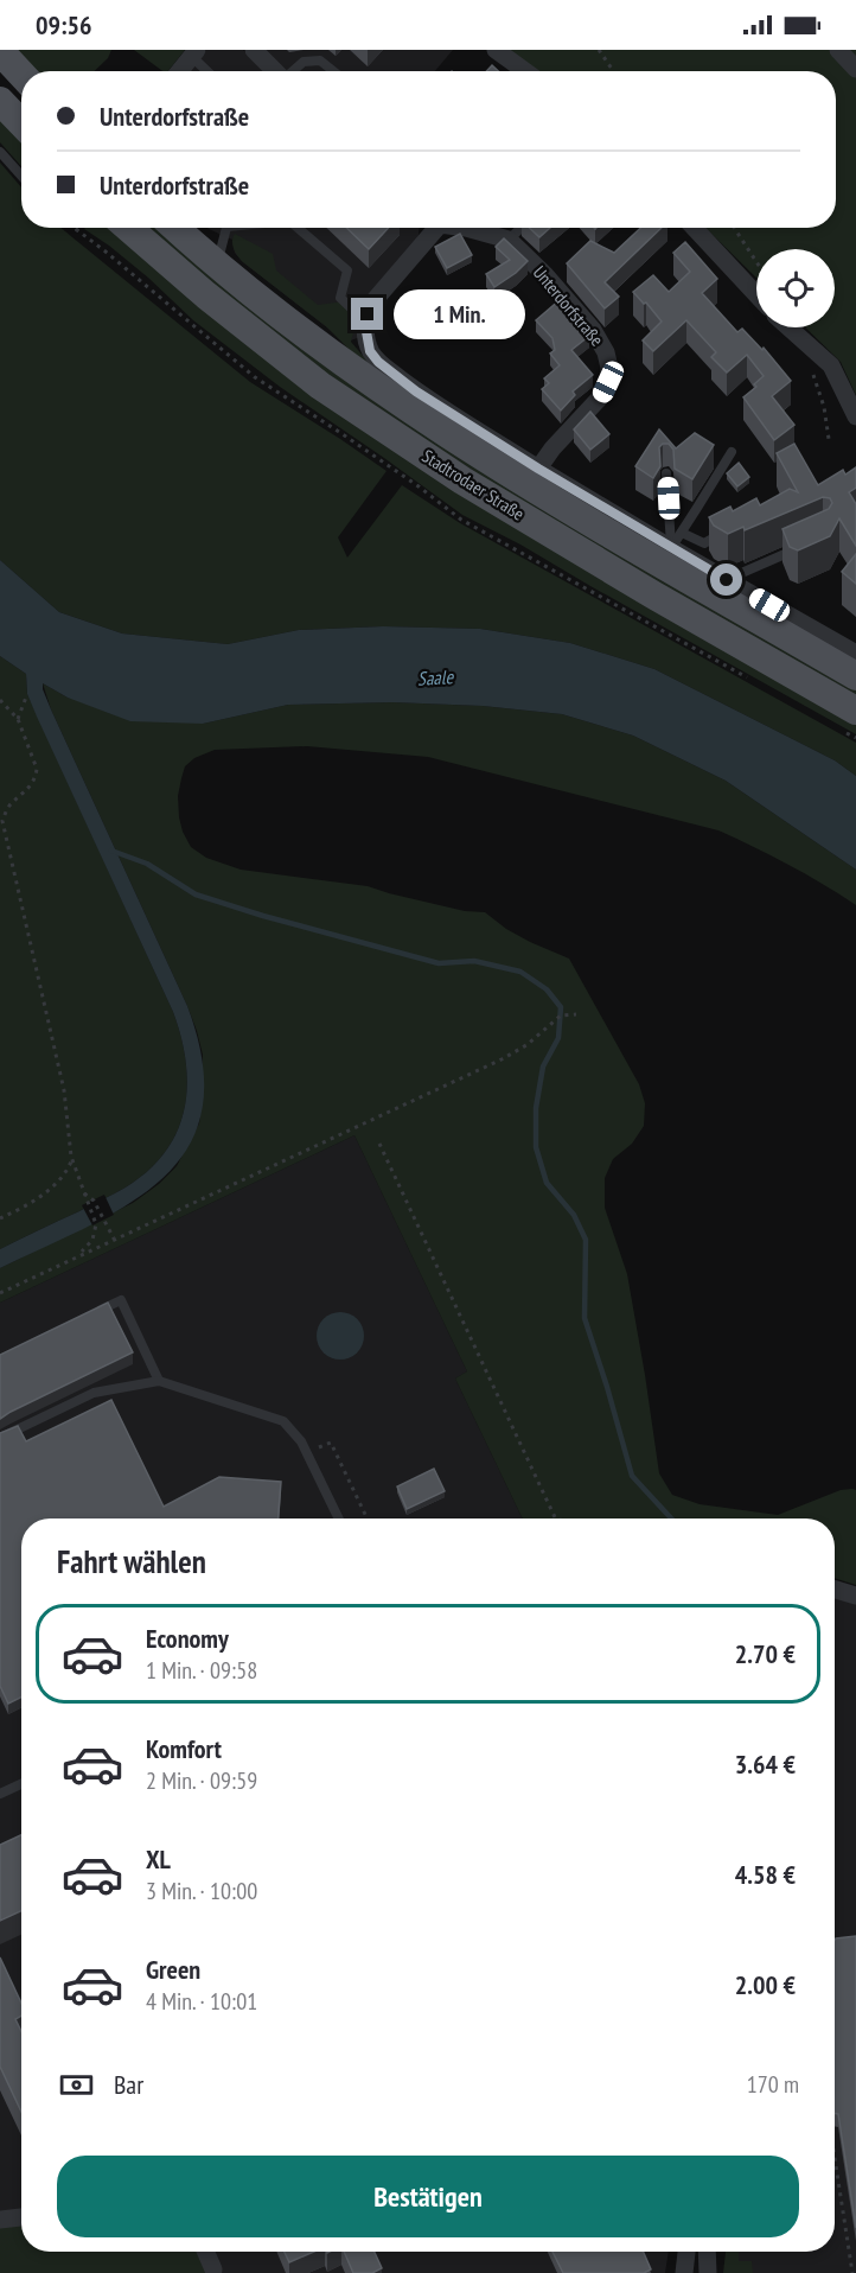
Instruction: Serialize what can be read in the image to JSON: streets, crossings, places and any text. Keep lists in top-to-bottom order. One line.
{"streets":{"main road":["Stadtrodaer Straße"],"street":["Unterdorfstraße"]},"water":["Saale"],"page":{"status":"09:56","banner":["Unterdorfstraße","Unterdorfstraße"],"bubble":"1 Min.","heading":"Fahrt wählen","list":[{"name":"Economy","note":"1 Min. · 09:58","value":"2.70 €"},{"name":"Komfort","note":"2 Min. · 09:59","value":"3.64 €"},{"name":"XL","note":"3 Min. · 10:00","value":"4.58 €"},{"name":"Green","note":"4 Min. · 10:01","value":"2.00 €"}],"pay":["Bar","170 m"],"buttons":"Bestätigen"}}
